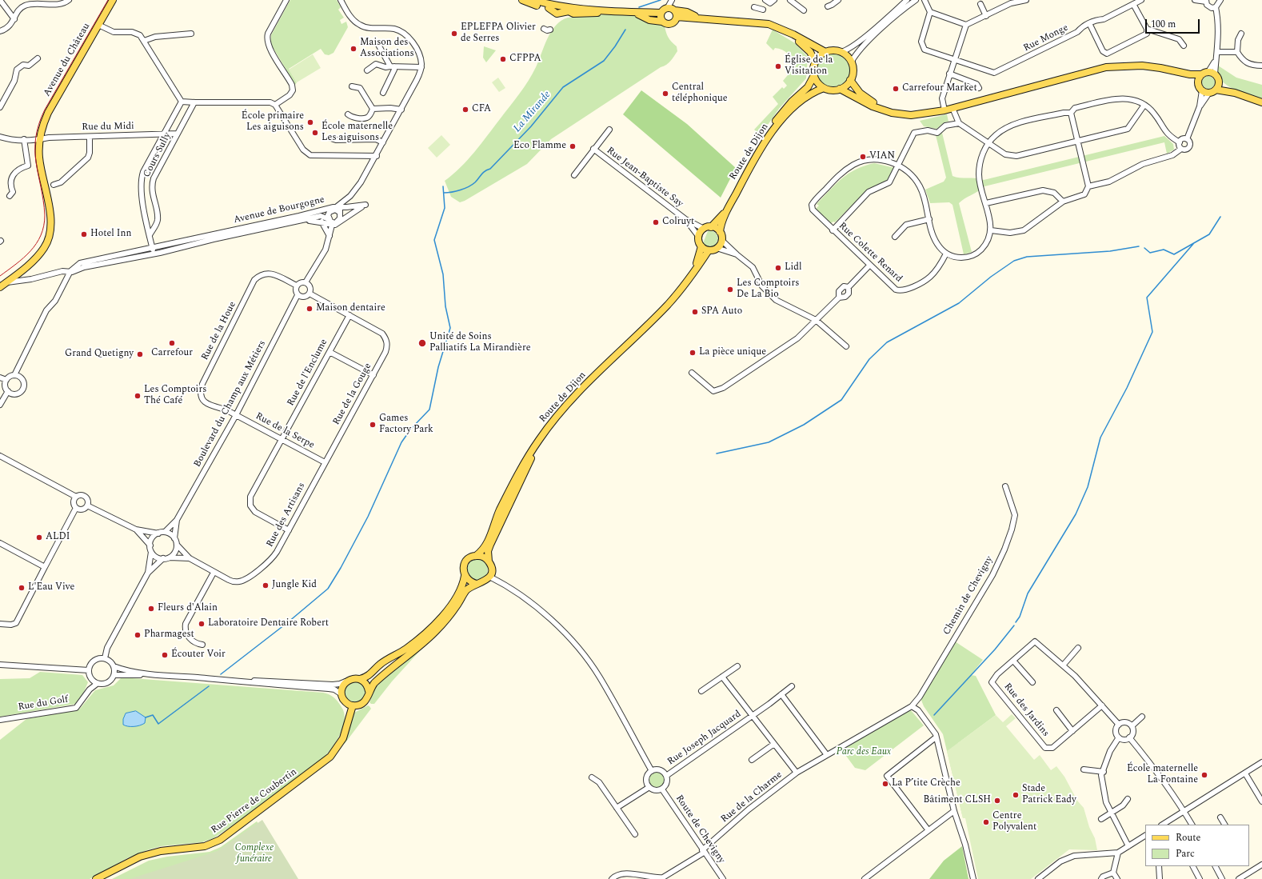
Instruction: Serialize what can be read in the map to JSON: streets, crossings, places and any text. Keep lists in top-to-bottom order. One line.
{"streets":{"main road":["Avenue du Château","Route de Dijon","Rue Pierre de Coubertin"],"street":["Rue Monge","Rue du Midi","Cours Sully","Rue Jean-Baptiste Say","Avenue de Bourgogne","Rue Colette Renard","Rue de la Houe","Rue de l'Enclume","Rue de la Gouge","Boulevard du Champ aux Métiers","Rue de la Serpe","Rue des Artisans","Chemin de Chevigny","Rue du Golf","Rue des Jardins","Rue Joseph Jacquard","Rue de la Charme","Route de Chevigny"]},"crossings":[["Avenue du Château","Rue du Midi"],["Rue du Midi","Cours Sully"],["Route de Dijon","Rue Jean-Baptiste Say"],["Cours Sully","Avenue de Bourgogne"],["Rue de la Houe","Boulevard du Champ aux Métiers"],["Rue de la Houe","Rue de la Serpe"],["Rue de l'Enclume","Rue de la Gouge"],["Rue de l'Enclume","Rue de la Serpe"],["Rue de l'Enclume","Rue des Artisans"],["Rue de la Gouge","Rue de la Serpe"],["Rue de la Gouge","Rue des Artisans"],["Boulevard du Champ aux Métiers","Rue de la Serpe"],["Boulevard du Champ aux Métiers","Rue des Artisans"],["Rue de la Serpe","Rue des Artisans"],["Chemin de Chevigny","Rue de la Charme"],["Rue Joseph Jacquard","Route de Chevigny"],["Rue de la Charme","Route de Chevigny"]],"water":["La Mirande"],"parks":["Parc des Eaux","Complexe funéraire"],"places":["EPLEFPA Olivier de Serres","Maison des Associations","CFPPA","Église de la Visitation","Carrefour Market","Central téléphonique","CFA","École primaire Les aiguisons","École maternelle Les aiguisons","Eco Flamme","VIAN","Colruyt","Hotel Inn","Lidl","Les Comptoirs De La Bio","Maison dentaire","SPA Auto","Carrefour","Unité de Soins Palliatifs La Mirandière","La pièce unique","Grand Quetigny","Les Comptoirs Thé Café","Games Factory Park","ALDI","Jungle Kid","L'Eau Vive","Fleurs d'Alain","Laboratoire Dentaire Robert","Pharmagest","Écouter Voir","École maternelle La Fontaine","La P’tite Crèche","Stade Patrick Eady","Bâtiment CLSH","Centre Polyvalent"],"legend":["Route","Parc"],"scale_bar":"100 m"}
